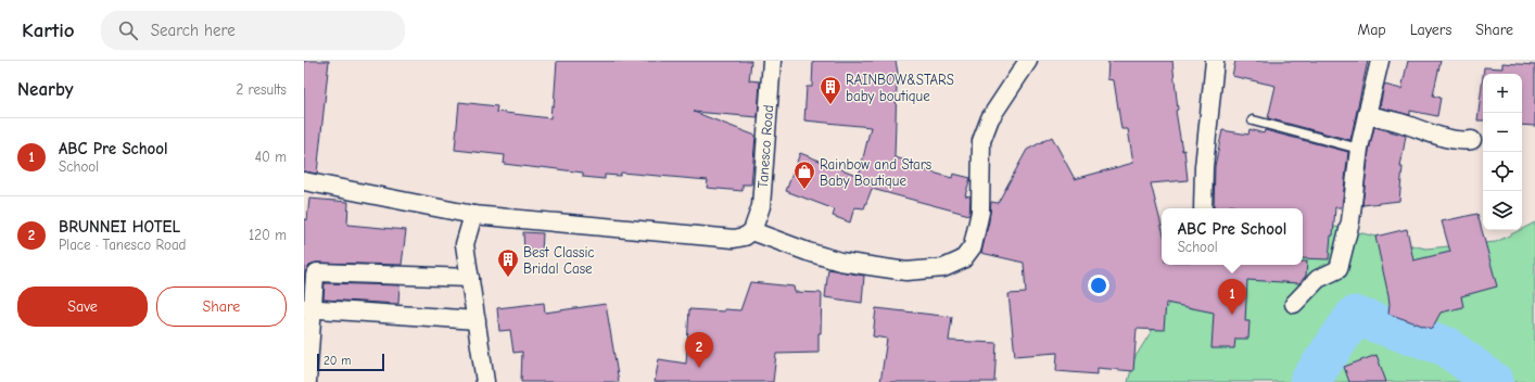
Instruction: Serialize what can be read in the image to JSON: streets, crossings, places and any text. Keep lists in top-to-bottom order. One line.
{"streets":{"street":["Tanesco Road"]},"places":{"building":["RAINBOW&STARS baby boutique","Best Classic Bridal Case"],"shop":["Rainbow and Stars Baby Boutique"]},"scale_bar":"20 m","page":{"header":"Kartio","search":"Search here","nav":["Map","Layers","Share"],"heading":["Nearby","2 results"],"map_buttons":["+","−"],"list":[{"mark":"1","name":"ABC Pre School","note":"School","value":"40 m"},{"mark":"2","name":"BRUNNEI HOTEL","note":"Place · Tanesco Road","value":"120 m"}],"popup":["ABC Pre School","School"],"buttons":["Save","Share"],"pins":["1","2"],"scale":"20 m"}}
